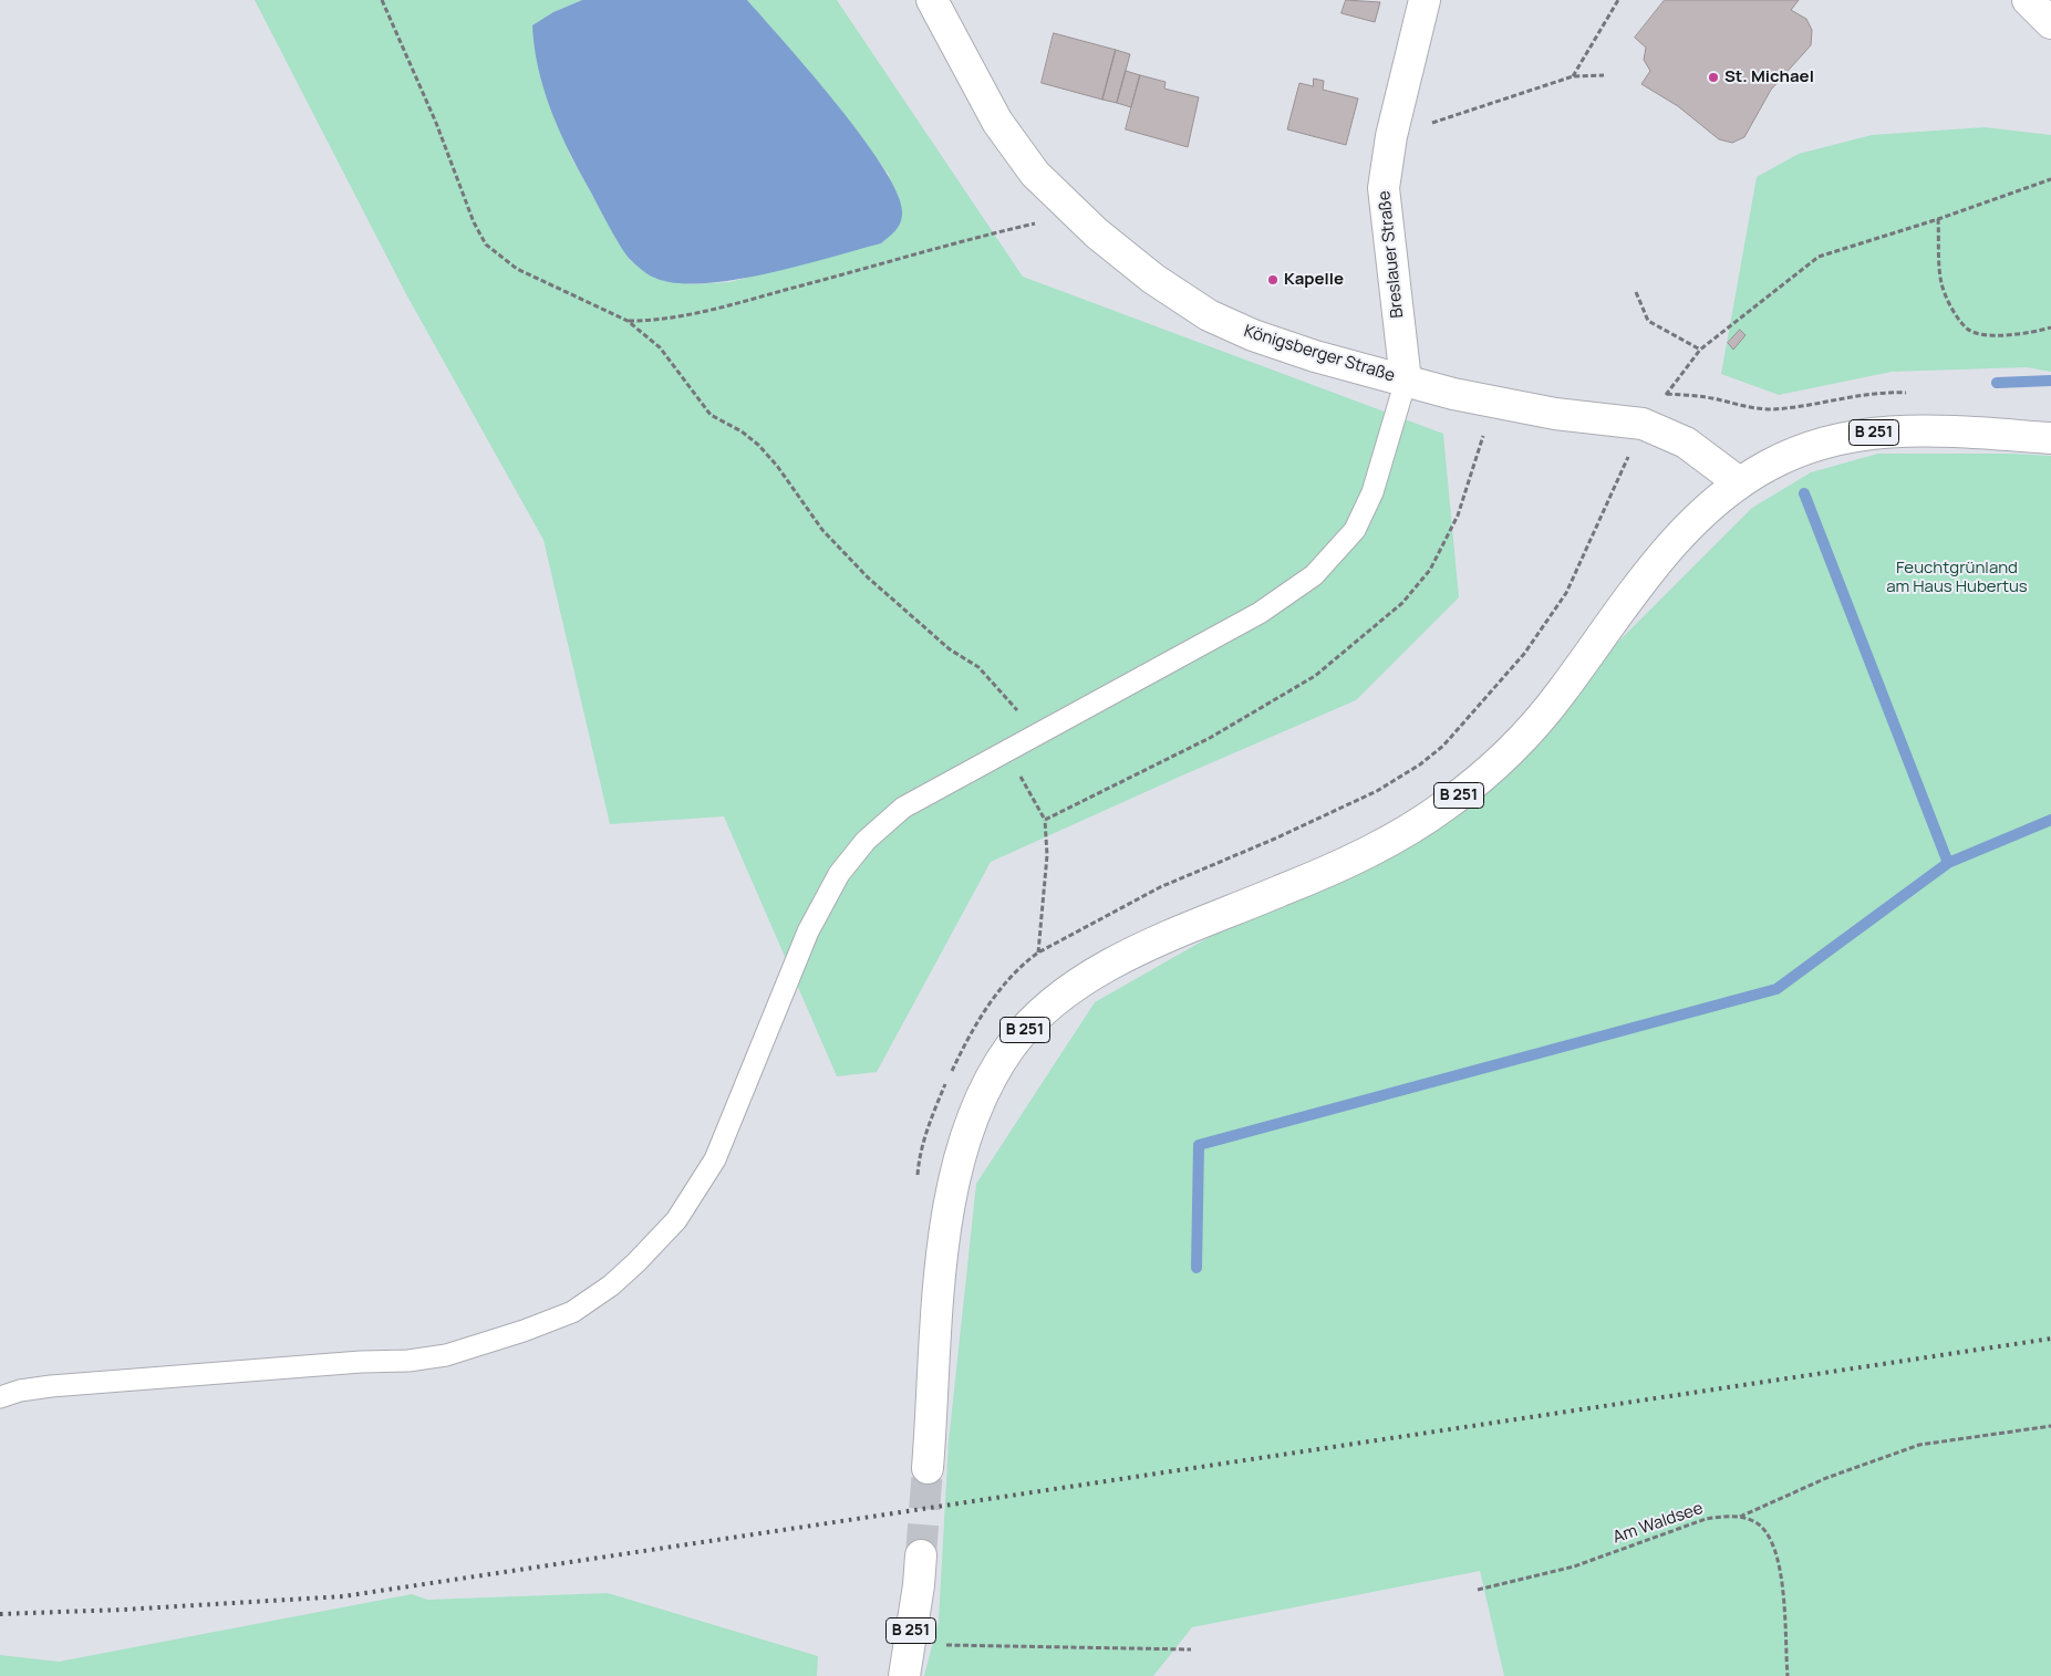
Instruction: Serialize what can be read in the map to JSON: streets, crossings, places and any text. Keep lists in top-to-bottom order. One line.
{"streets":{"main road":["Breslauer Straße","Königsberger Straße","B 251"],"path":["Am Waldsee"]},"crossings":[["Breslauer Straße","Königsberger Straße"],["Königsberger Straße","B 251"]],"parks":["Feuchtgrünland am Haus Hubertus"],"places":["St. Michael","Kapelle"]}
